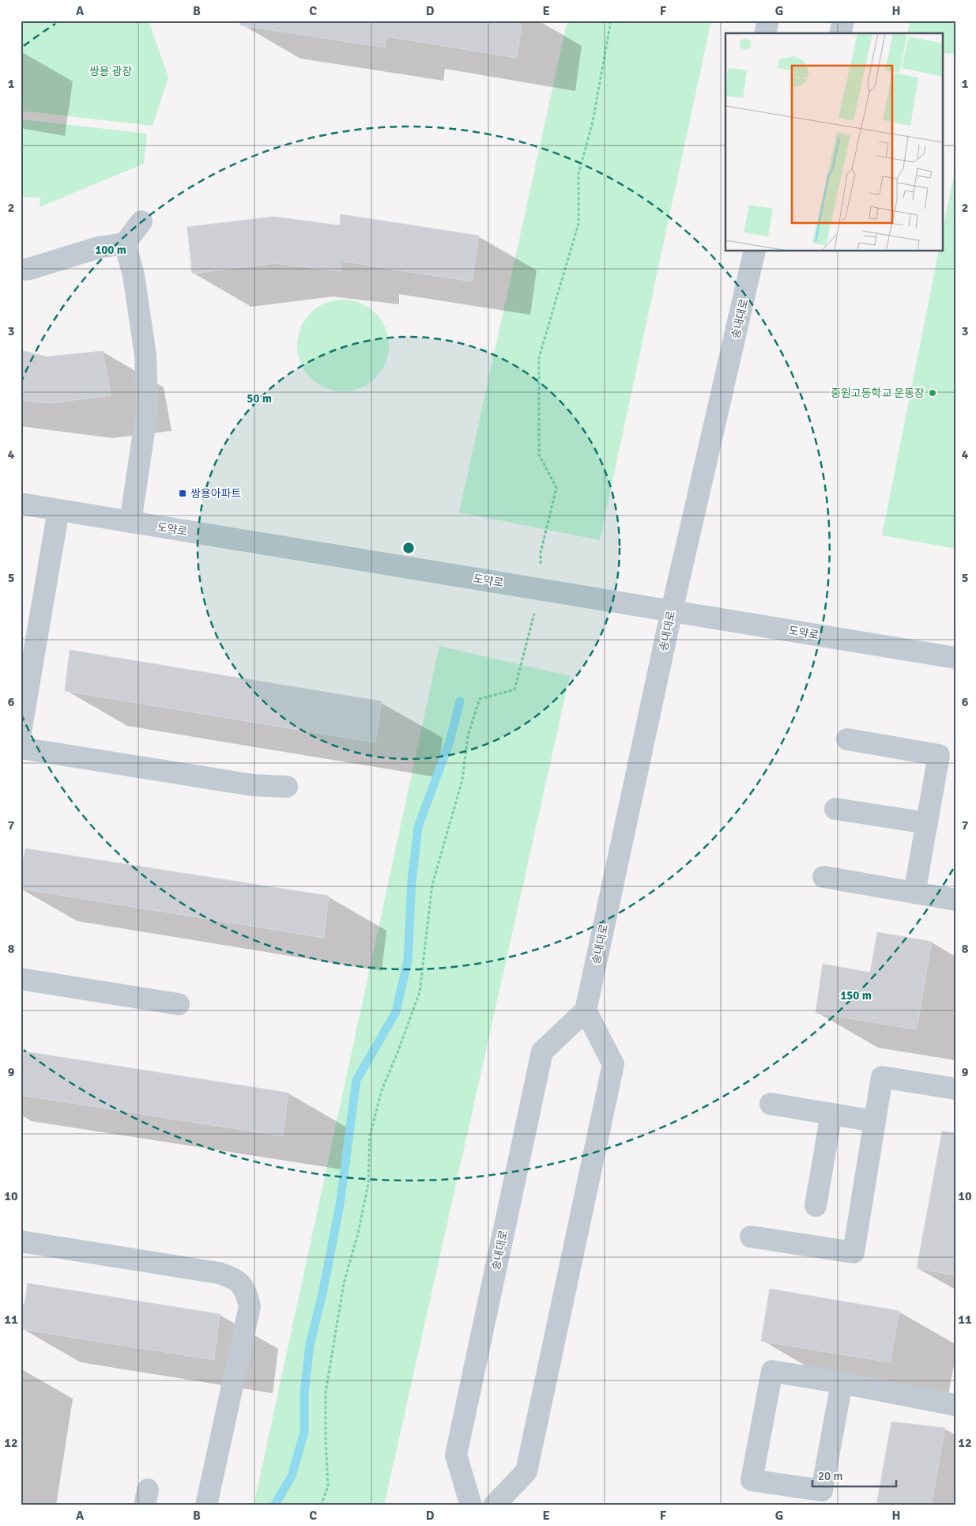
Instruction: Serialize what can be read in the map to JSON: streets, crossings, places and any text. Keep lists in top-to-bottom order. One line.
{"streets":{"street":["송내대로","도약로"]},"crossings":[["송내대로","도약로"]],"parks":["쌍용 광장"],"places":{"other":["중원고등학교 운동장"],"transit":["쌍용아파트"]},"scale_bar":"20 m","grid":{"columns":["A","B","C","D","E","F","G","H"],"rows":["1","2","3","4","5","6","7","8","9","10","11","12"]},"rings":["100 m","50 m","150 m"]}
